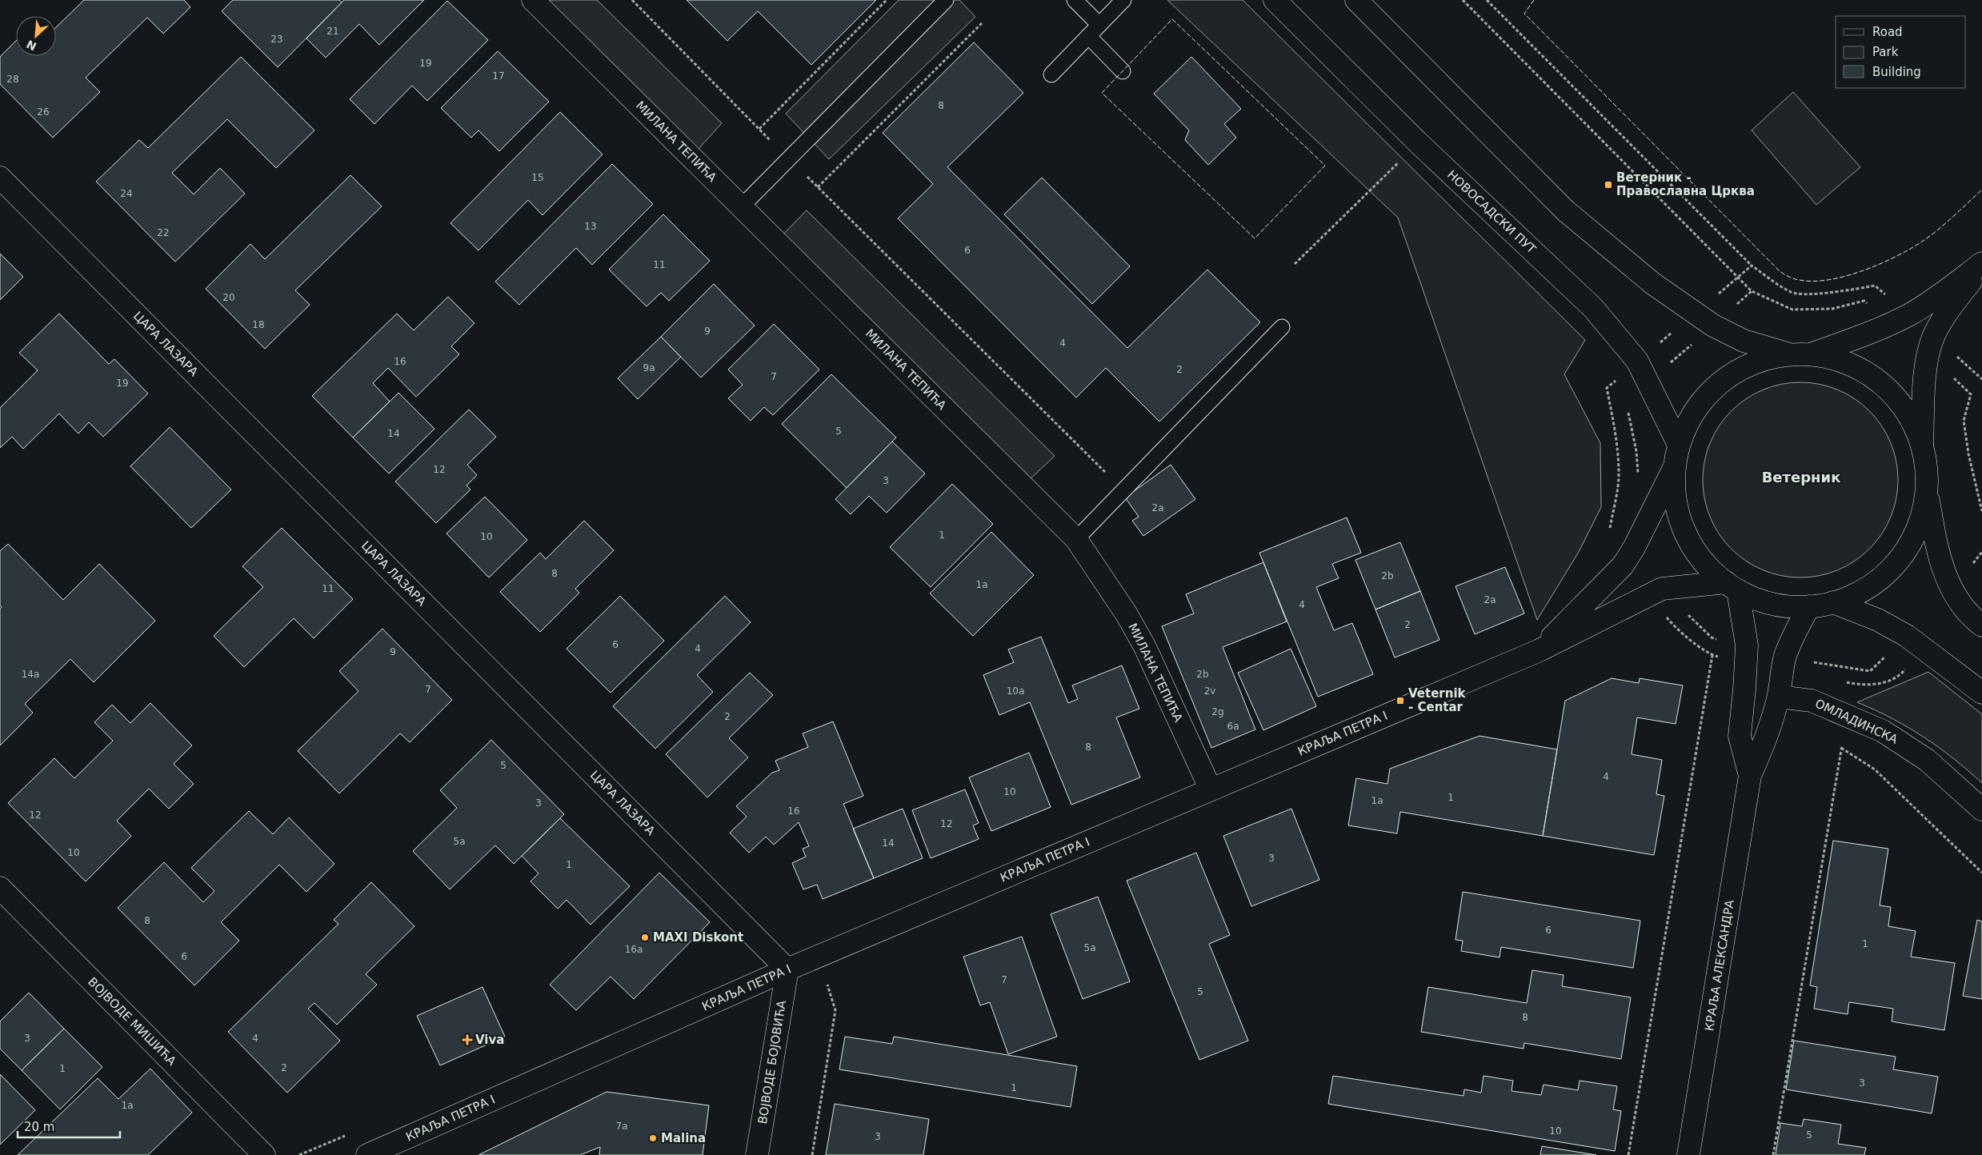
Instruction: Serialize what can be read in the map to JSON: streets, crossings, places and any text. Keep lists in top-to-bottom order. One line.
{"streets":{"street":["МИЛАНА ТЕПИЋА","НОВОСАДСКИ ПУТ","ЦАРА ЛАЗАРА","ОМЛАДИНСКА","КРАЉА ПЕТРА I","КРАЉА АЛЕКСАНДРА","ВОЈВОДЕ МИШИЋА","ВОЈВОДЕ БОЈОВИЋА"]},"crossings":[["МИЛАНА ТЕПИЋА","КРАЉА ПЕТРА I"],["ЦАРА ЛАЗАРА","КРАЉА ПЕТРА I"],["ЦАРА ЛАЗАРА","ВОЈВОДЕ БОЈОВИЋА"],["КРАЉА ПЕТРА I","ВОЈВОДЕ БОЈОВИЋА"]],"districts":["Ветерник"],"places":{"transit":["Ветерник - Православна Црква","Veternik - Centar"],"other":["MAXI Diskont","Malina"],"health":["Viva"]},"house_numbers":["21","23","19","17","28","8","26","15","24","13","22","6","11","20","18","9","4","16","9a","2","7","19","5","14","12","3","2a","1","10","8","2b","1a","11","2a","4","2","6","4","9","14a","2b","7","10a","2v","2g","2","6a","8","5","4","10","1","1a","3","16","12","12","5a","14","10","3","1","8","6","1","5a","16a","6","7","5","8","3","4","2","1","3","1","1a","7a","10","5","3"],"legend":["Road","Park","Building"],"scale_bar":"20 m","north":"bottom left"}
